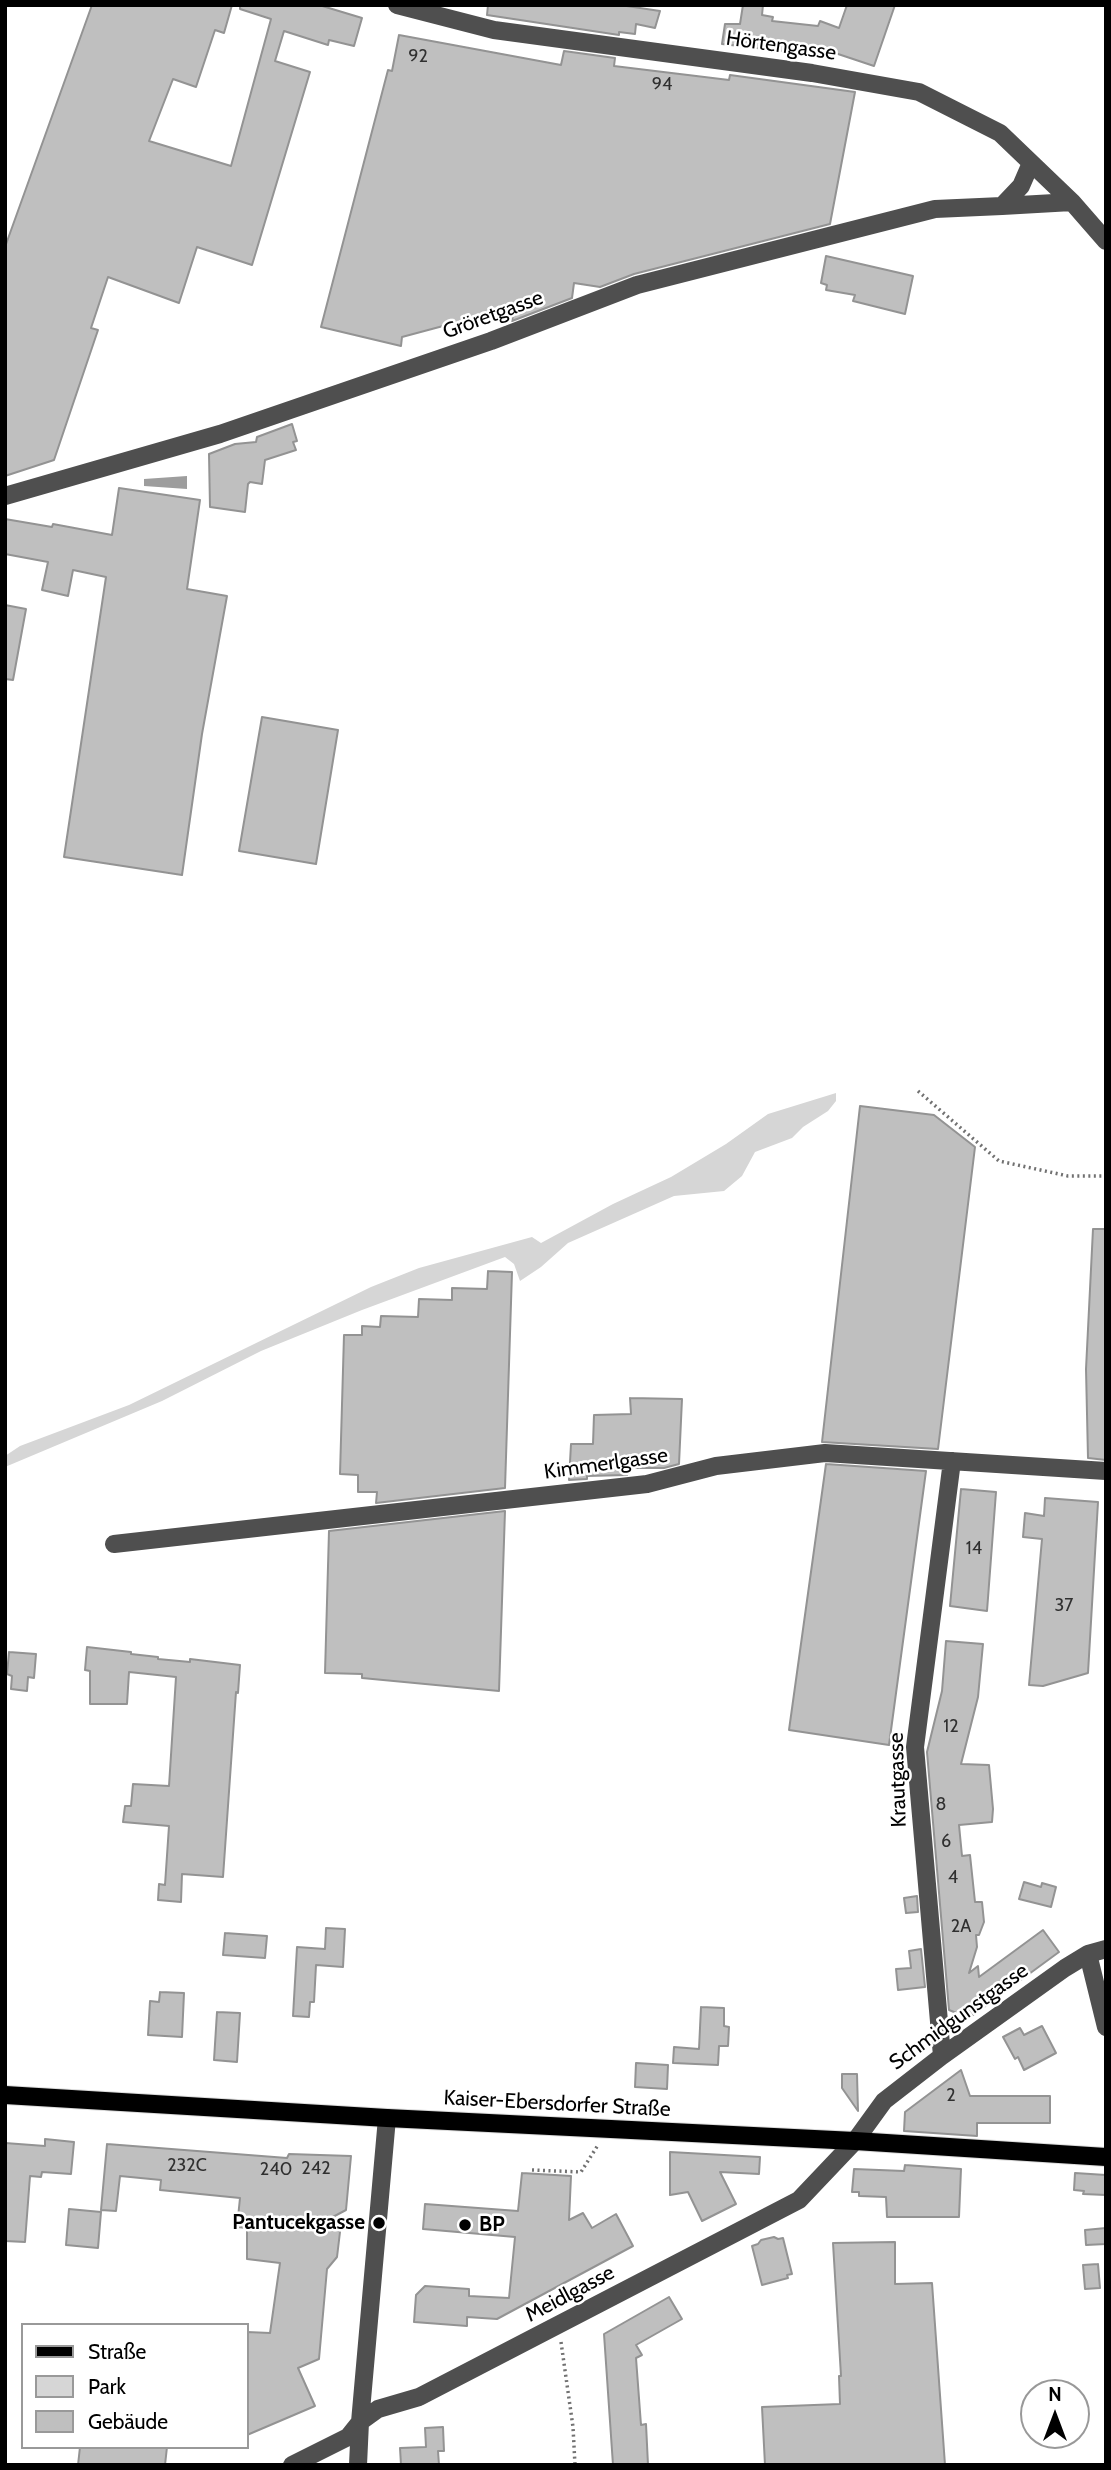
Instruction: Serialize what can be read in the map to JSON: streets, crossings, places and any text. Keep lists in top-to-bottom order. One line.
{"streets":{"main road":["Kaiser-Ebersdorfer Straße"],"street":["Hörtengasse","Gröretgasse","Kimmerlgasse","Krautgasse","Schmidgunstgasse","Meidlgasse"]},"crossings":[["Hörtengasse","Gröretgasse"],["Kimmerlgasse","Krautgasse"],["Krautgasse","Schmidgunstgasse"],["Schmidgunstgasse","Kaiser-Ebersdorfer Straße"],["Schmidgunstgasse","Meidlgasse"],["Kaiser-Ebersdorfer Straße","Meidlgasse"]],"places":["Pantucekgasse","BP"],"house_numbers":["92","94","14","37","12","8","6","4","2A","2","232C","242","240"],"legend":["Straße","Park","Gebäude"],"north":"top"}
